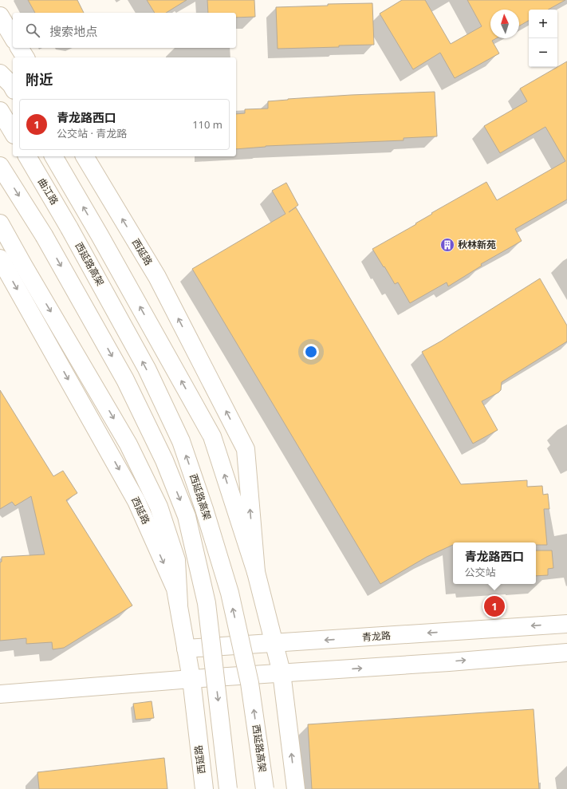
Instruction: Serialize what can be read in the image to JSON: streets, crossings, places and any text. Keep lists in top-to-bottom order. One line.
{"streets":{"main road":["曲江路","西延路","西延路高架","青龙路"]},"crossings":[["曲江路","西延路高架"],["西延路","青龙路"]],"places":{"building":["秋林新苑"]},"north":"top","page":{"map_buttons":["+","−"],"search":"搜索地点","heading":"附近","list":[{"mark":"1","name":"青龙路西口","note":"公交站 · 青龙路","value":"110 m"}],"popup":["青龙路西口","公交站"],"pins":"1"}}
